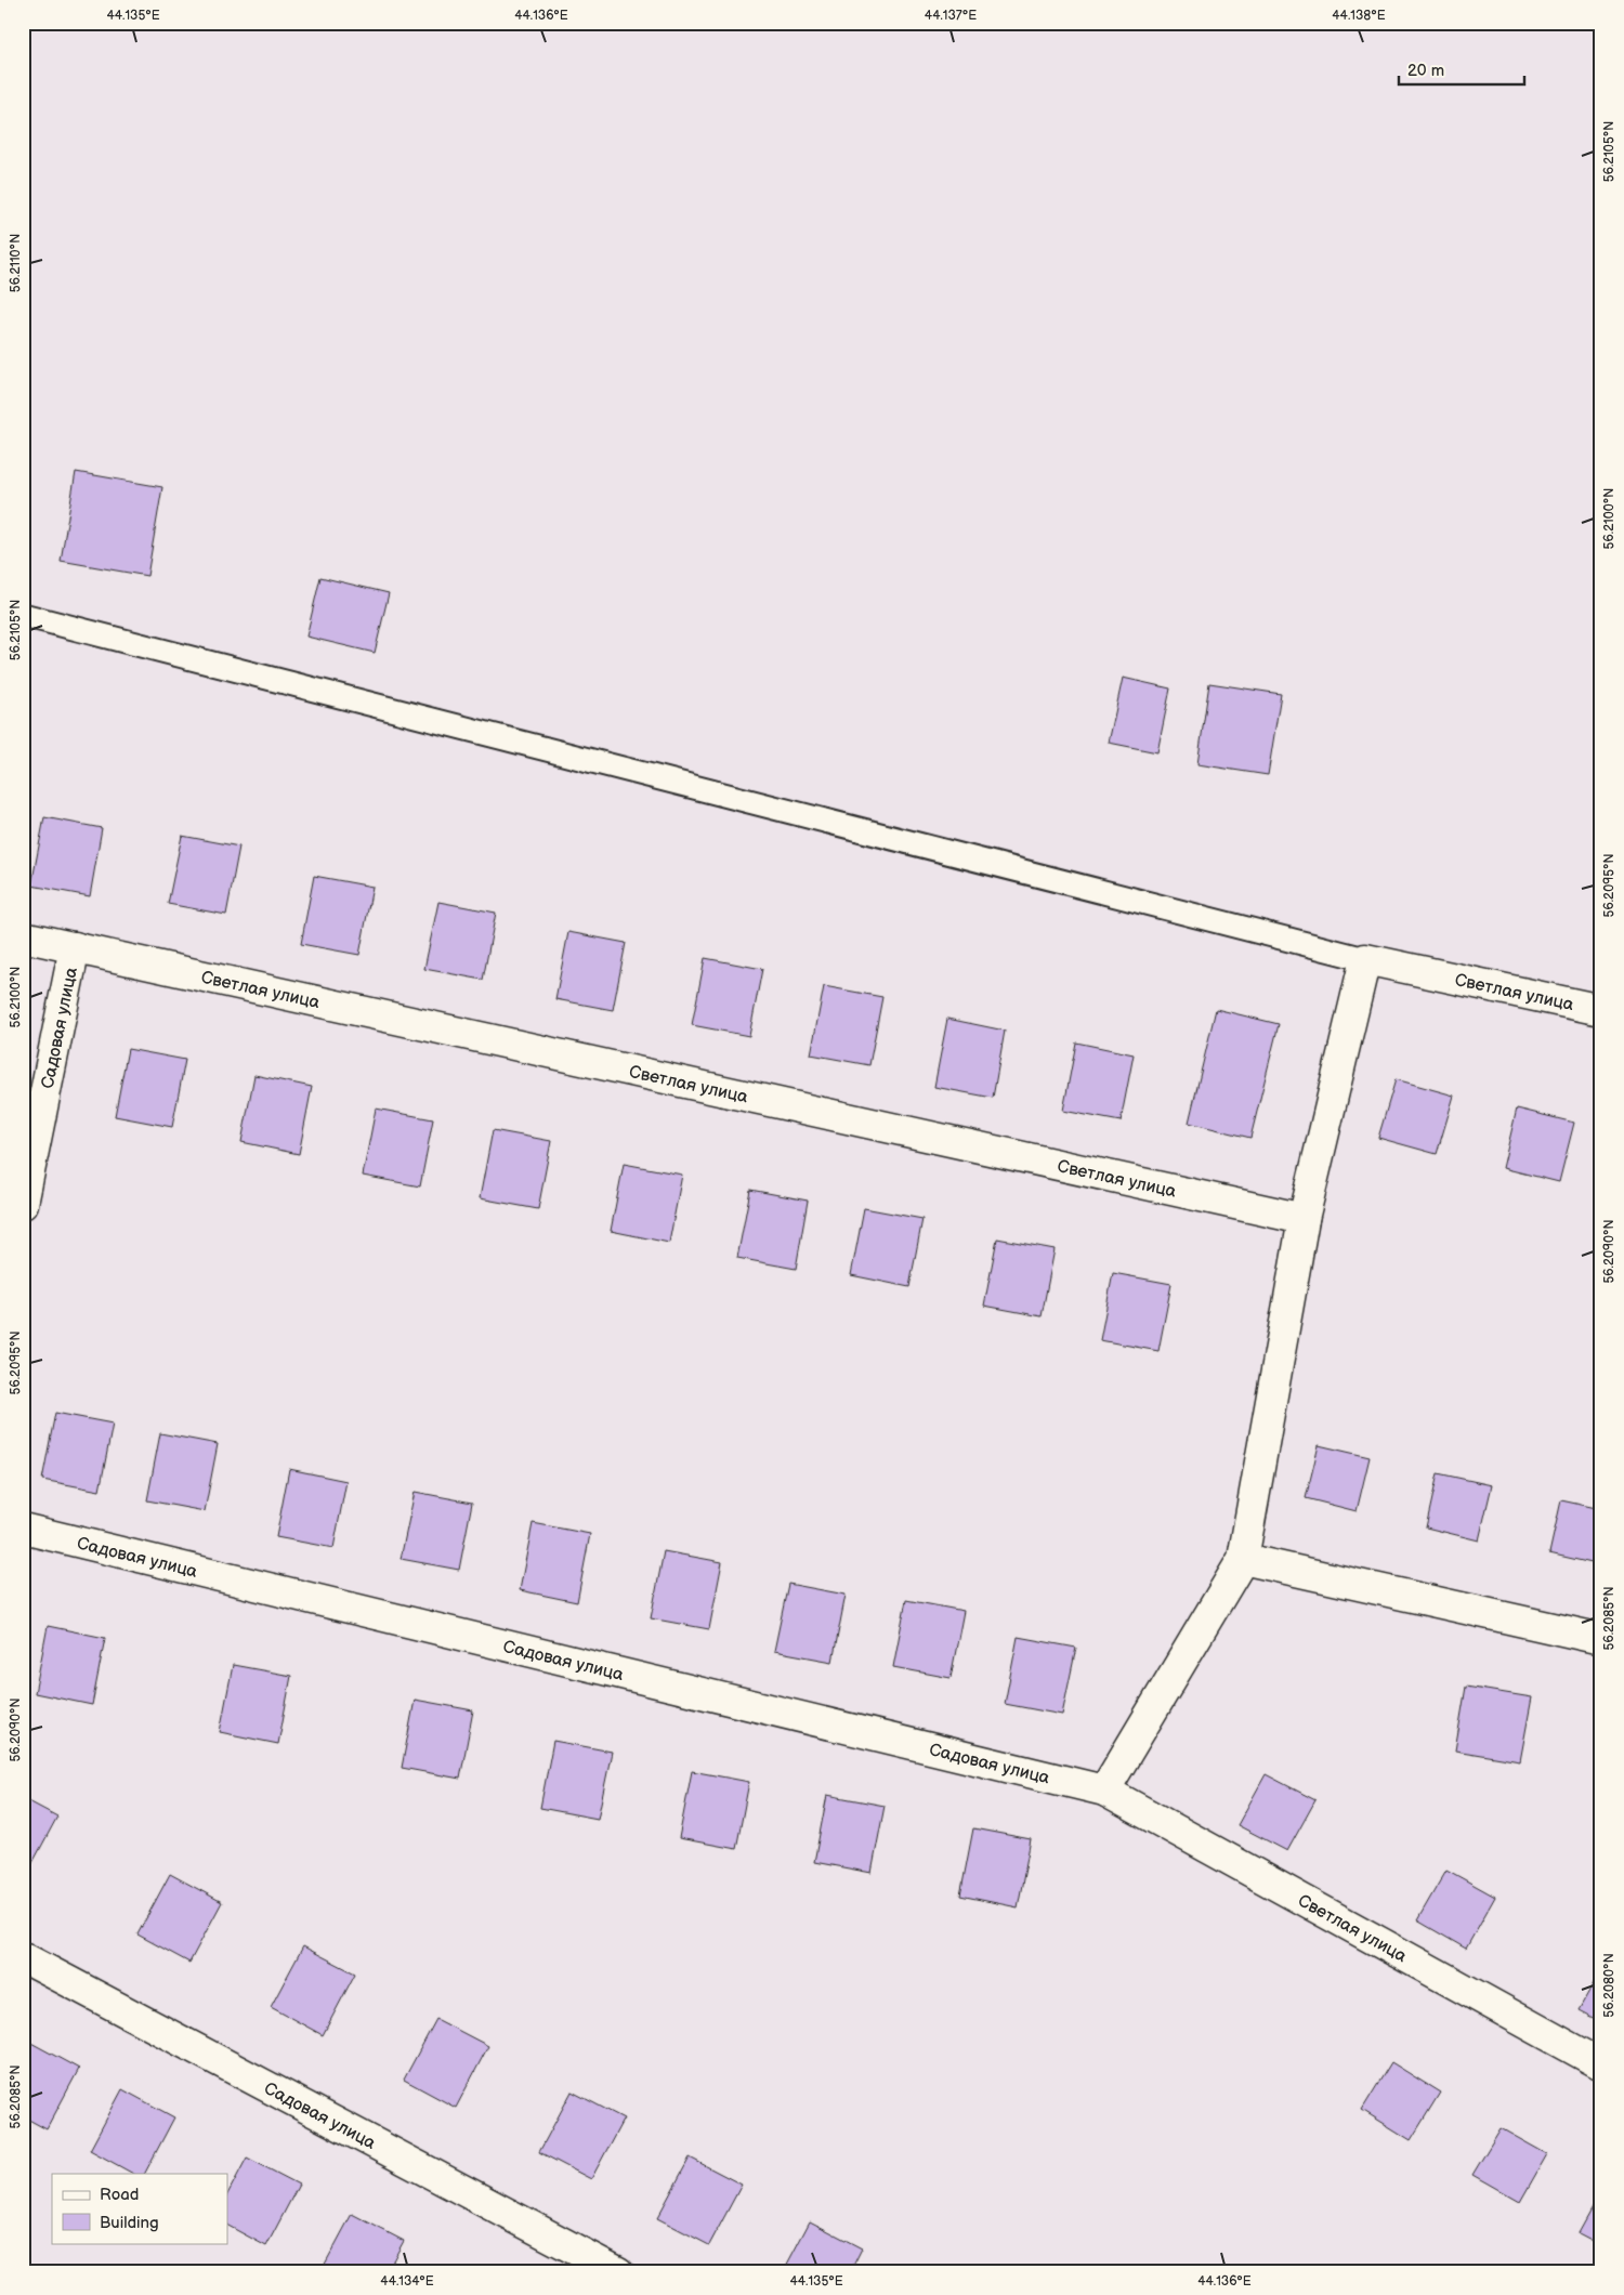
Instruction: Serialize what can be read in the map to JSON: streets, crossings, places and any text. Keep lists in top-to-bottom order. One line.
{"streets":{"street":["Светлая улица","Садовая улица"]},"crossings":[["Светлая улица","Садовая улица"]],"legend":["Road","Building"],"scale_bar":"20 m","coordinates":["44.135°E","44.136°E","44.137°E","44.138°E","56.2105°N","56.2110°N","56.2100°N","56.2095°N","56.2090°N","56.2085°N","56.2080°N","44.134°E"]}
